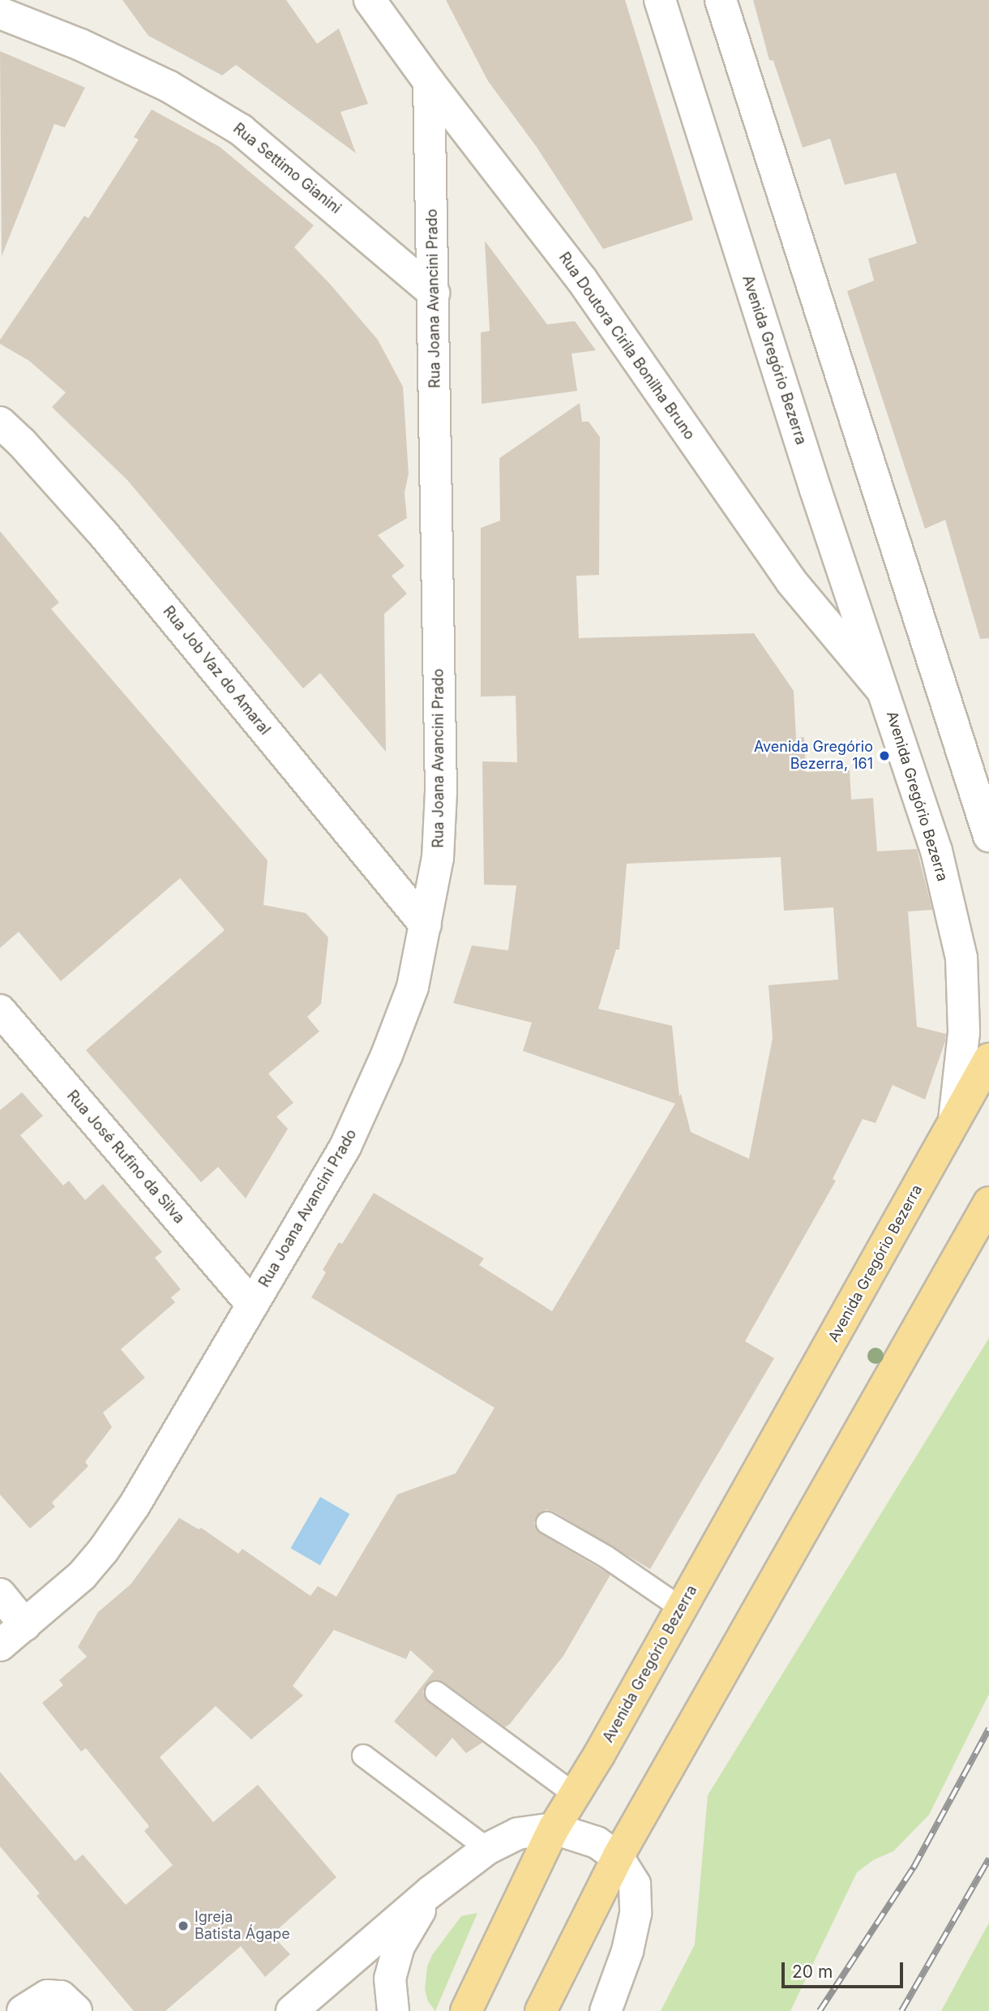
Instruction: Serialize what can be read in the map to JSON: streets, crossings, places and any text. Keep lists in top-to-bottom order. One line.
{"streets":{"main road":["Avenida Gregório Bezerra"],"street":["Rua Settimo Gianini","Rua Joana Avancini Prado","Rua Doutora Cirila Bonilha Bruno","Rua Job Vaz do Amaral","Rua José Rufino da Silva"]},"crossings":[["Rua Settimo Gianini","Rua Joana Avancini Prado"],["Rua Joana Avancini Prado","Rua Doutora Cirila Bonilha Bruno"],["Rua Joana Avancini Prado","Rua Job Vaz do Amaral"],["Rua Joana Avancini Prado","Rua José Rufino da Silva"],["Rua Doutora Cirila Bonilha Bruno","Avenida Gregório Bezerra"]],"places":["Avenida Gregório Bezerra, 161","Igreja Batista Ágape"],"scale_bar":"20 m"}
